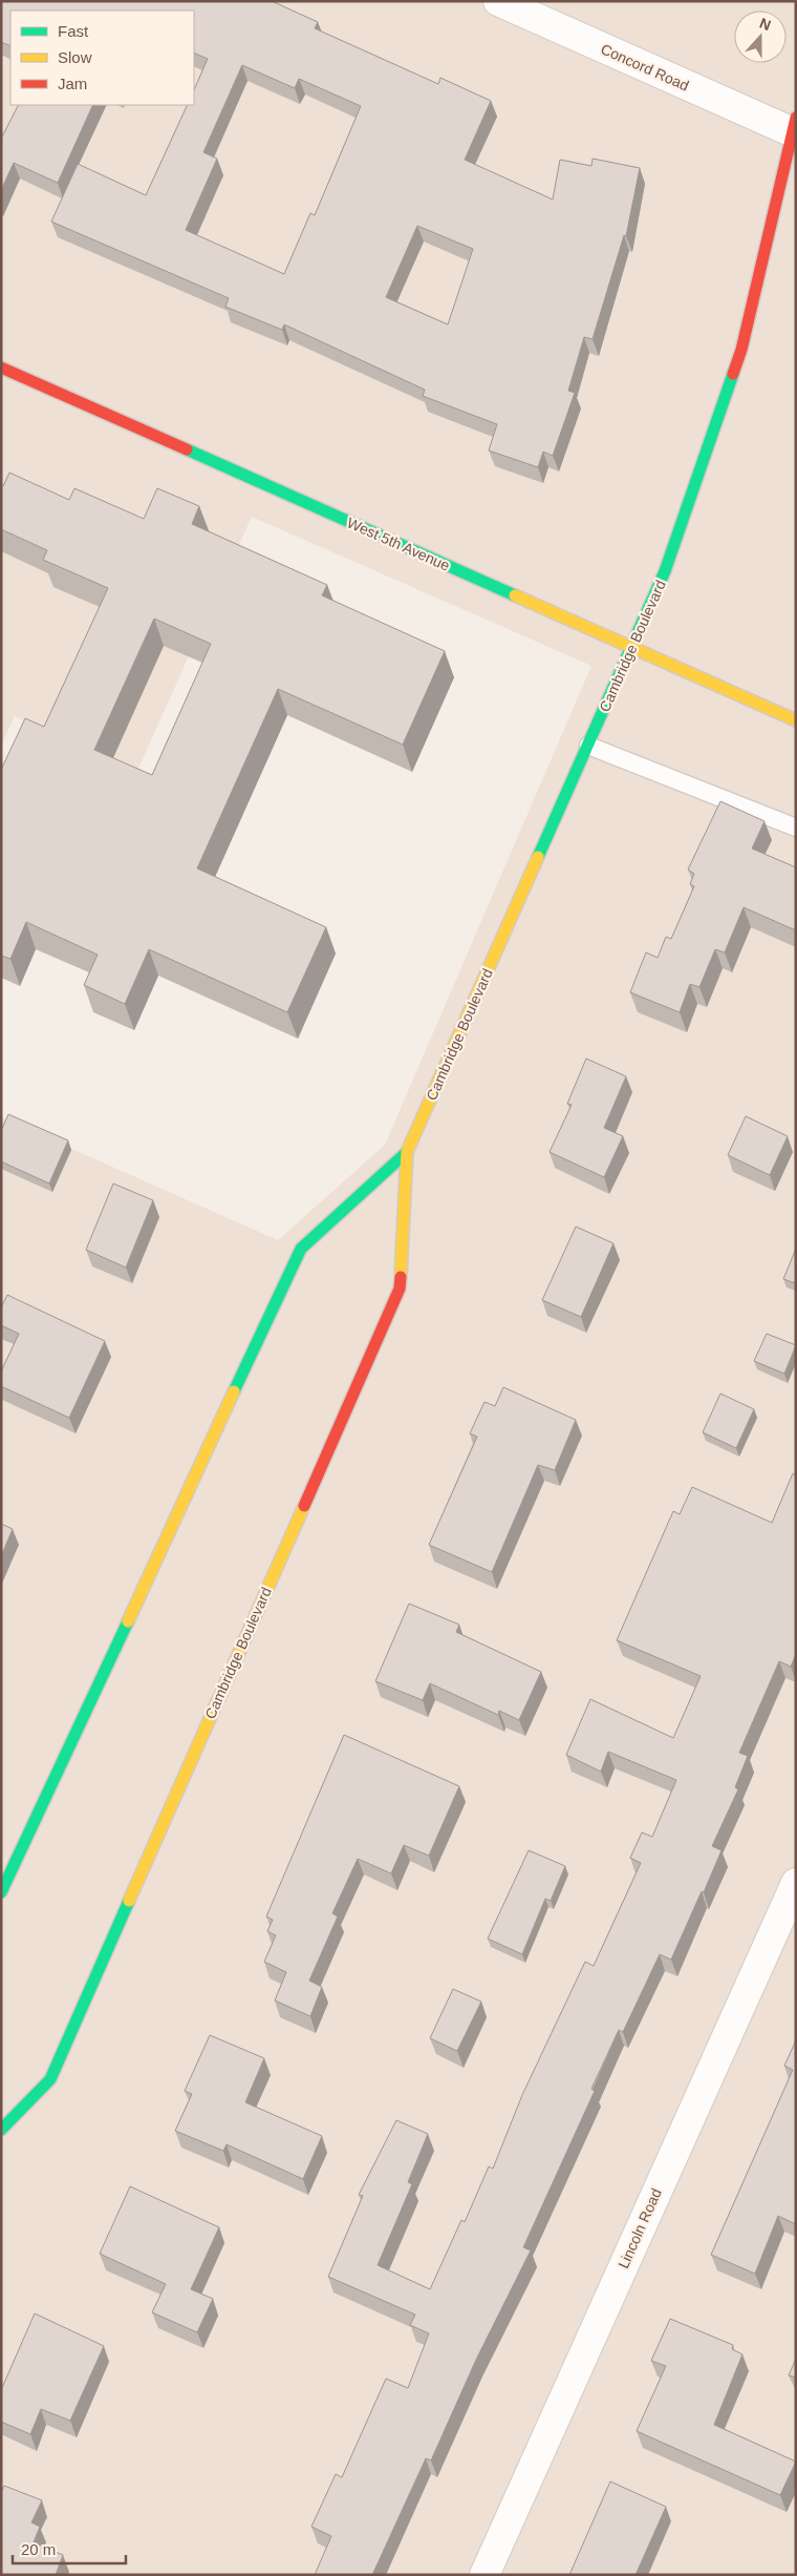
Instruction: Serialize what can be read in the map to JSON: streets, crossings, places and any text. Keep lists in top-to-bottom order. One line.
{"streets":{"street":["Concord Road","West 5th Avenue","Cambridge Boulevard","Lincoln Road"]},"crossings":[["Concord Road","Cambridge Boulevard"],["West 5th Avenue","Cambridge Boulevard"]],"legend":["Fast","Slow","Jam"],"scale_bar":"20 m","north":"top"}
